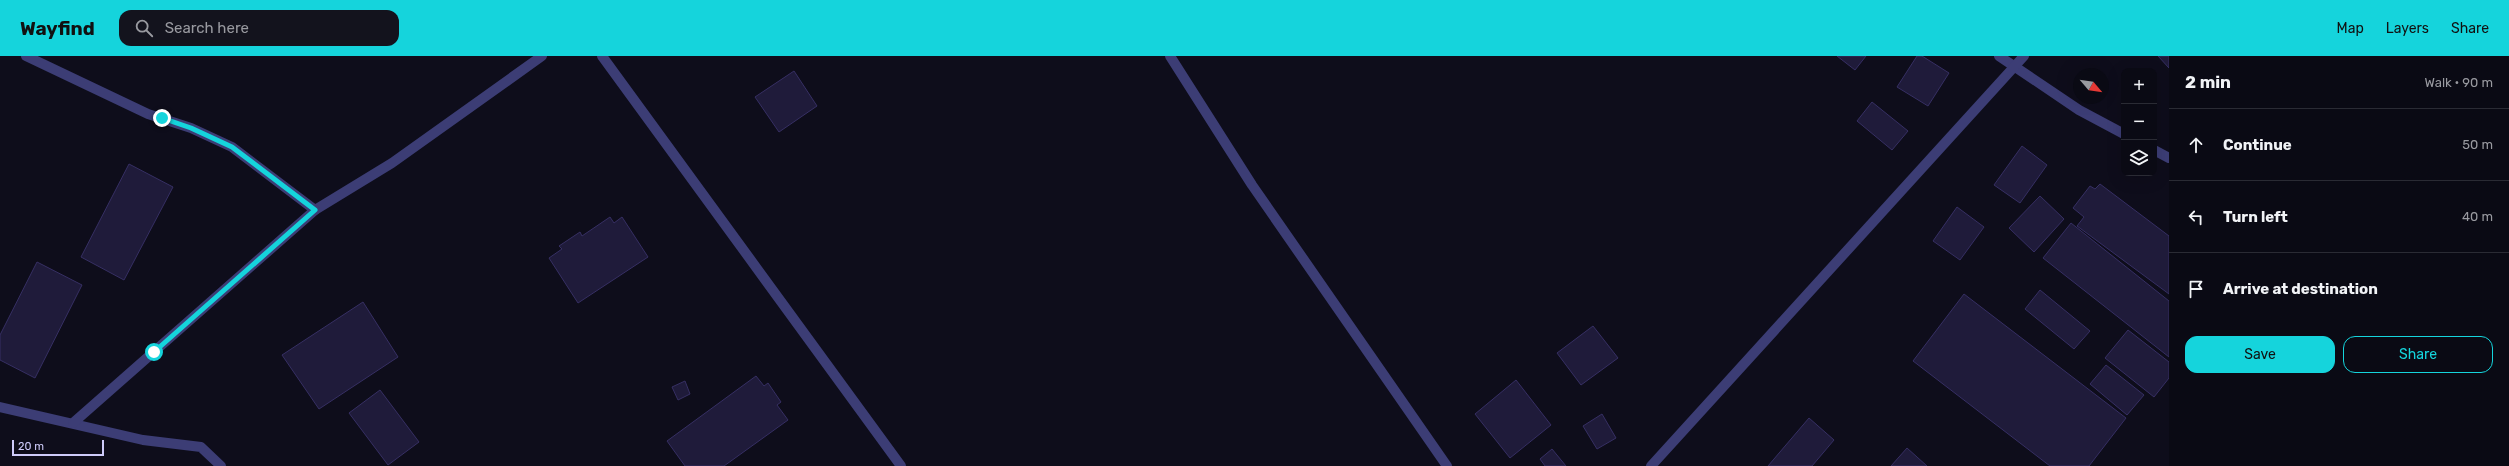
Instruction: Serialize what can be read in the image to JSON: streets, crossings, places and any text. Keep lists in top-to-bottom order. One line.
{"scale_bar":"20 m","north":"bottom right","page":{"header":"Wayfind","search":"Search here","nav":["Map","Layers","Share"],"heading":["2 min","Walk · 90 m"],"map_buttons":["+","−"],"list":[["Continue","50 m"],["Turn left","40 m"],"Arrive at destination"],"buttons":["Save","Share"],"scale":"20 m"}}
